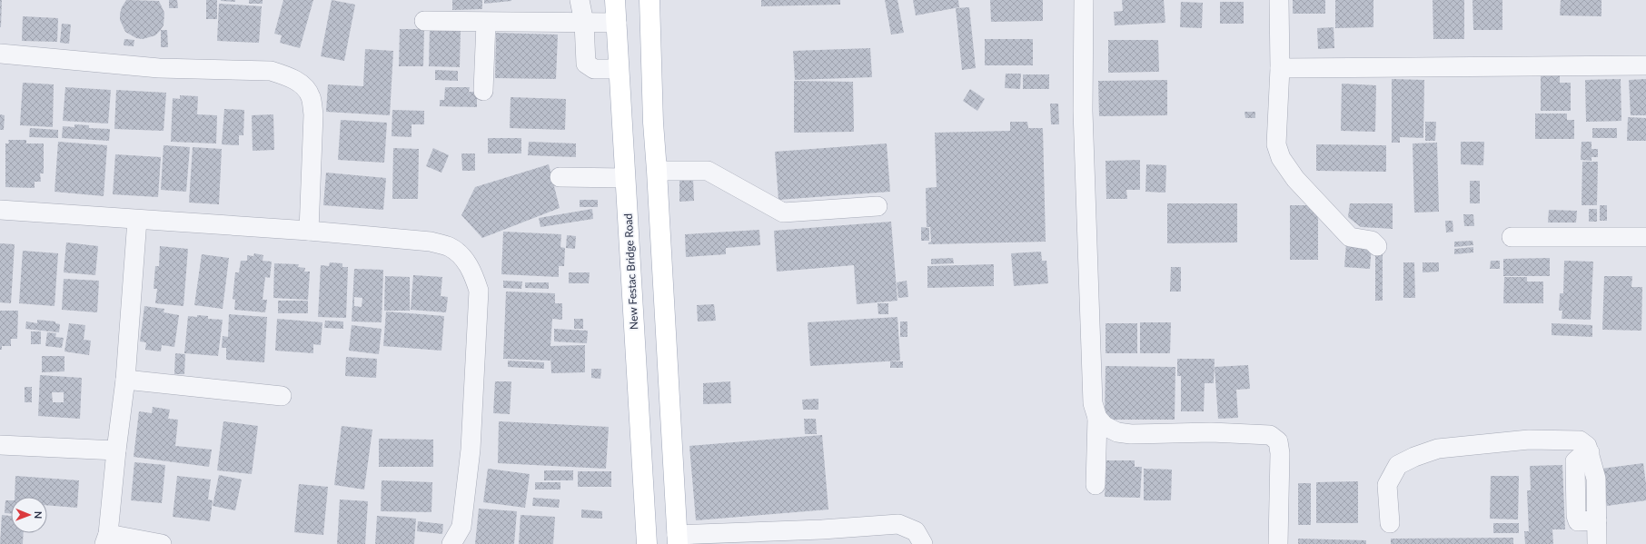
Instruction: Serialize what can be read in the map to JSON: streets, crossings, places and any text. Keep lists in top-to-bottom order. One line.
{"streets":{"main road":["New Festac Bridge Road"]},"north":"right"}
